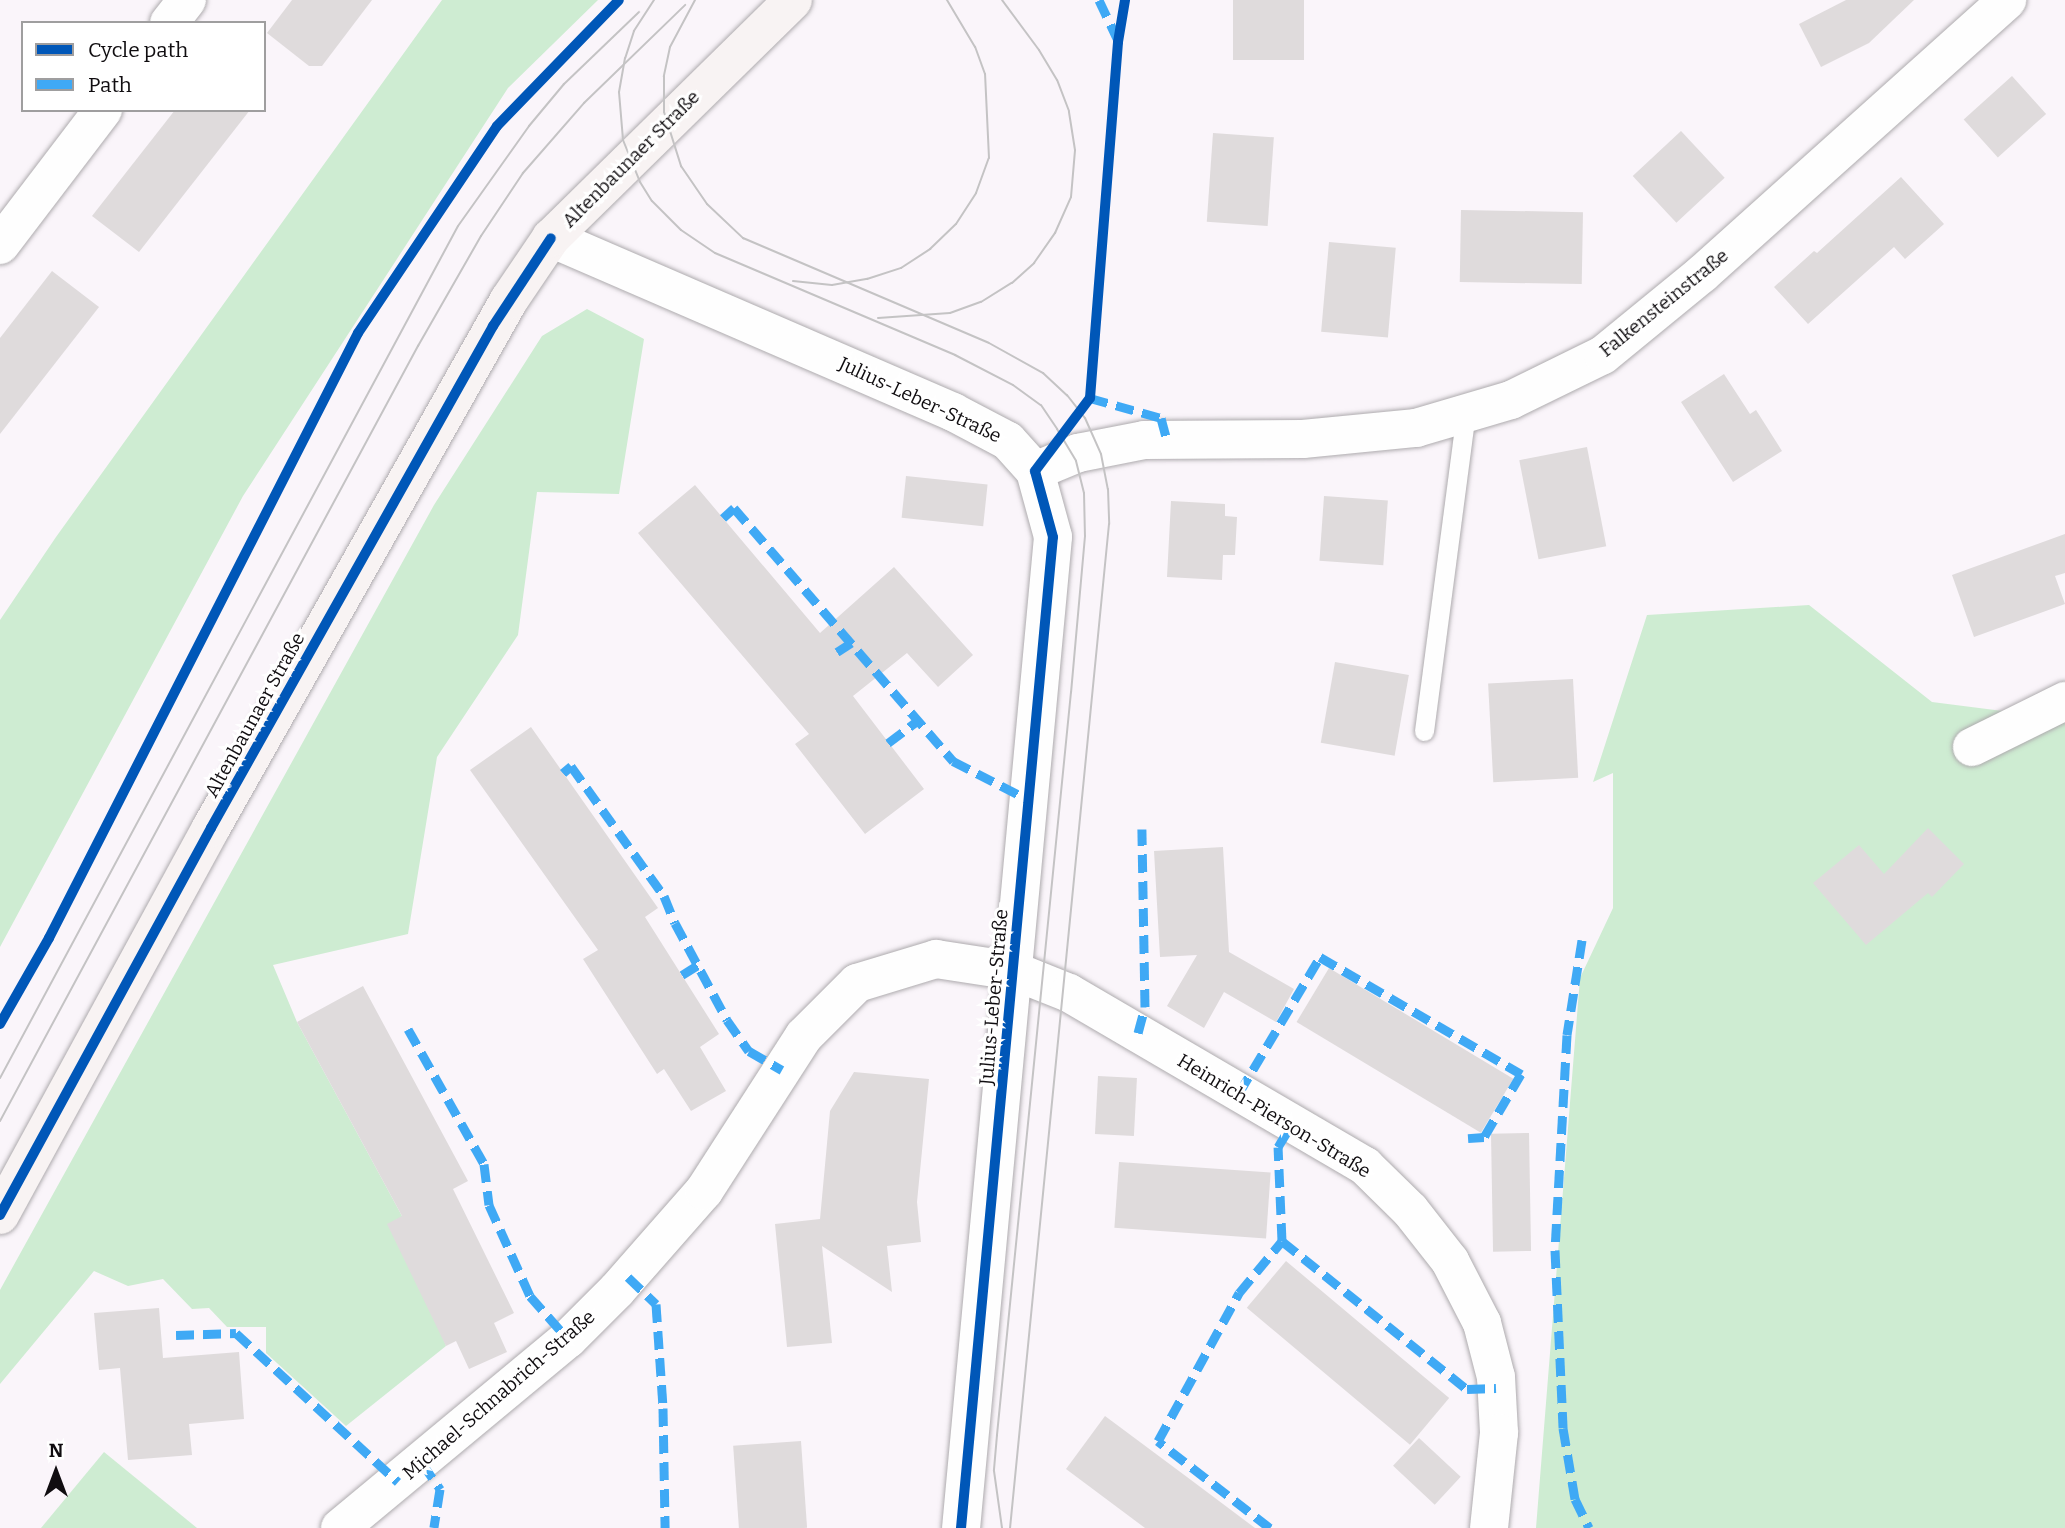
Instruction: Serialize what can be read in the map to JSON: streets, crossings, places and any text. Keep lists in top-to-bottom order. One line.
{"streets":{"main road":["Altenbaunaer Straße"],"street":["Falkensteinstraße","Julius-Leber-Straße","Heinrich-Pierson-Straße","Michael-Schnabrich-Straße"]},"crossings":[["Altenbaunaer Straße","Julius-Leber-Straße"],["Falkensteinstraße","Julius-Leber-Straße"],["Julius-Leber-Straße","Heinrich-Pierson-Straße"],["Julius-Leber-Straße","Michael-Schnabrich-Straße"],["Heinrich-Pierson-Straße","Michael-Schnabrich-Straße"]],"legend":["Cycle path","Path"],"north":"top"}
